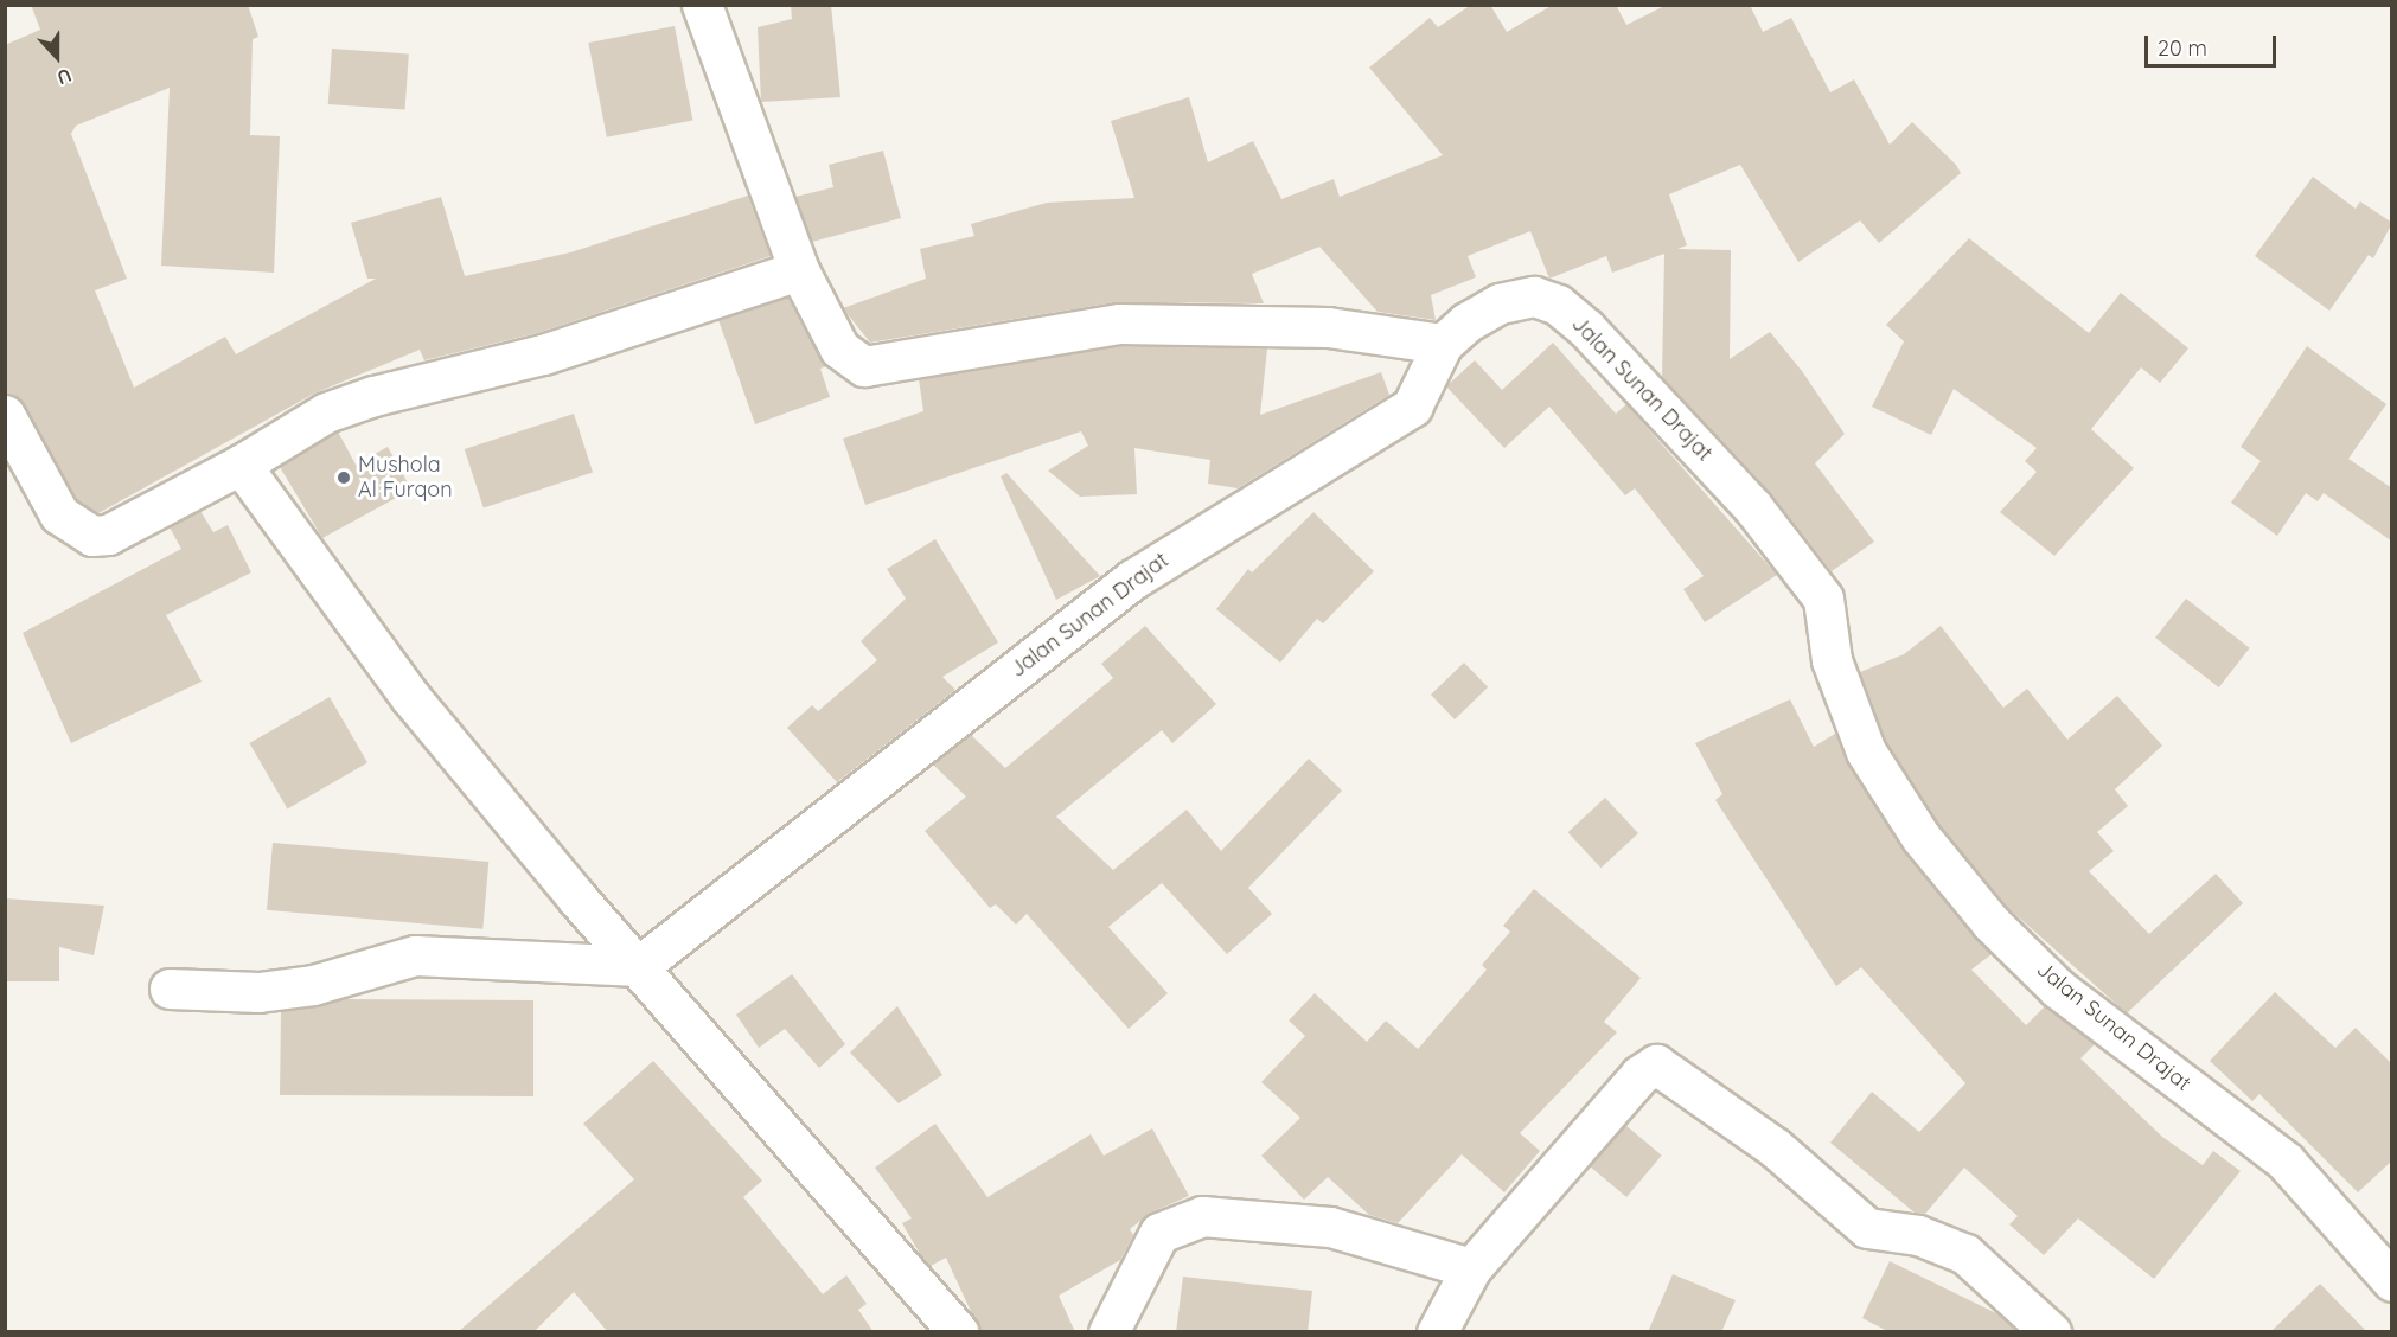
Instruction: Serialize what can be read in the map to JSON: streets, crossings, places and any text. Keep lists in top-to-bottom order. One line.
{"streets":{"street":["Jalan Sunan Drajat"]},"places":["Mushola Al Furqon"],"scale_bar":"20 m","north":"bottom"}
